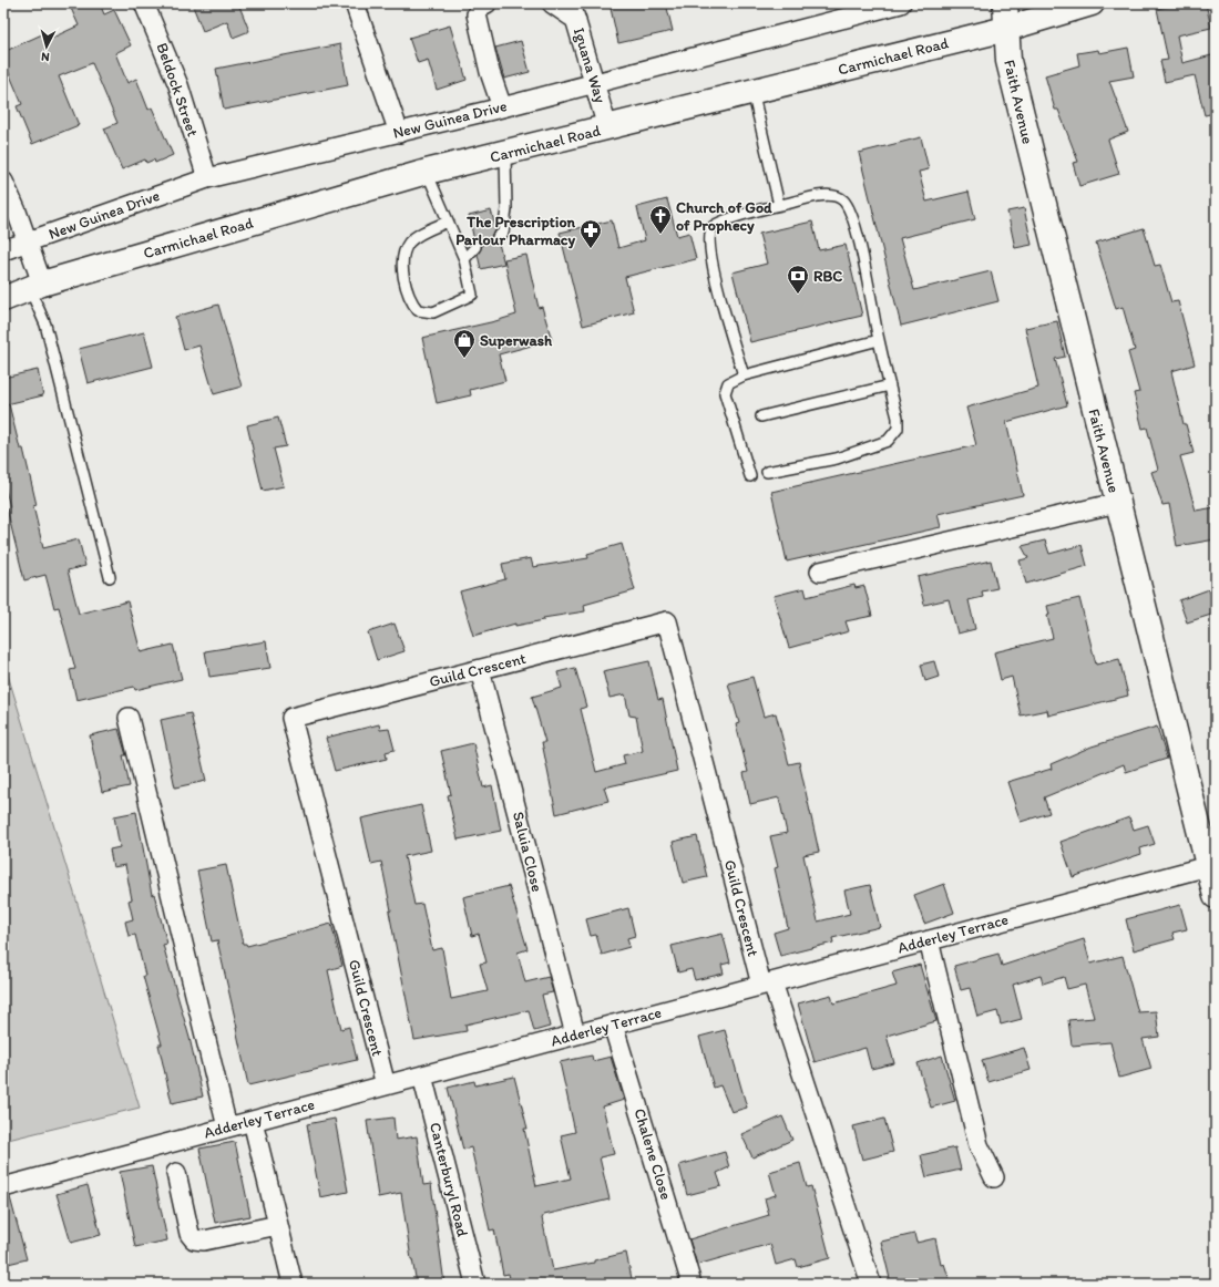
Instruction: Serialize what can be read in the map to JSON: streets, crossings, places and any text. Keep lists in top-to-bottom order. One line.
{"streets":{"main road":["Carmichael Road","Faith Avenue"],"street":["Iguana Way","Beldock Street","New Guinea Drive","Guild Crescent","Saluia Close","Adderley Terrace","Chalene Close","Canterburyl Road"]},"crossings":[["Carmichael Road","Iguana Way"],["Carmichael Road","Faith Avenue"],["Iguana Way","New Guinea Drive"],["Beldock Street","New Guinea Drive"],["Faith Avenue","Adderley Terrace"],["Guild Crescent","Saluia Close"],["Guild Crescent","Adderley Terrace"],["Saluia Close","Adderley Terrace"],["Adderley Terrace","Chalene Close"],["Adderley Terrace","Canterburyl Road"]],"places":{"church":["Church of God of Prophecy"],"pharmacy":["The Prescription Parlour Pharmacy"],"bank":["RBC"],"shop":["Superwash"]},"north":"bottom"}
